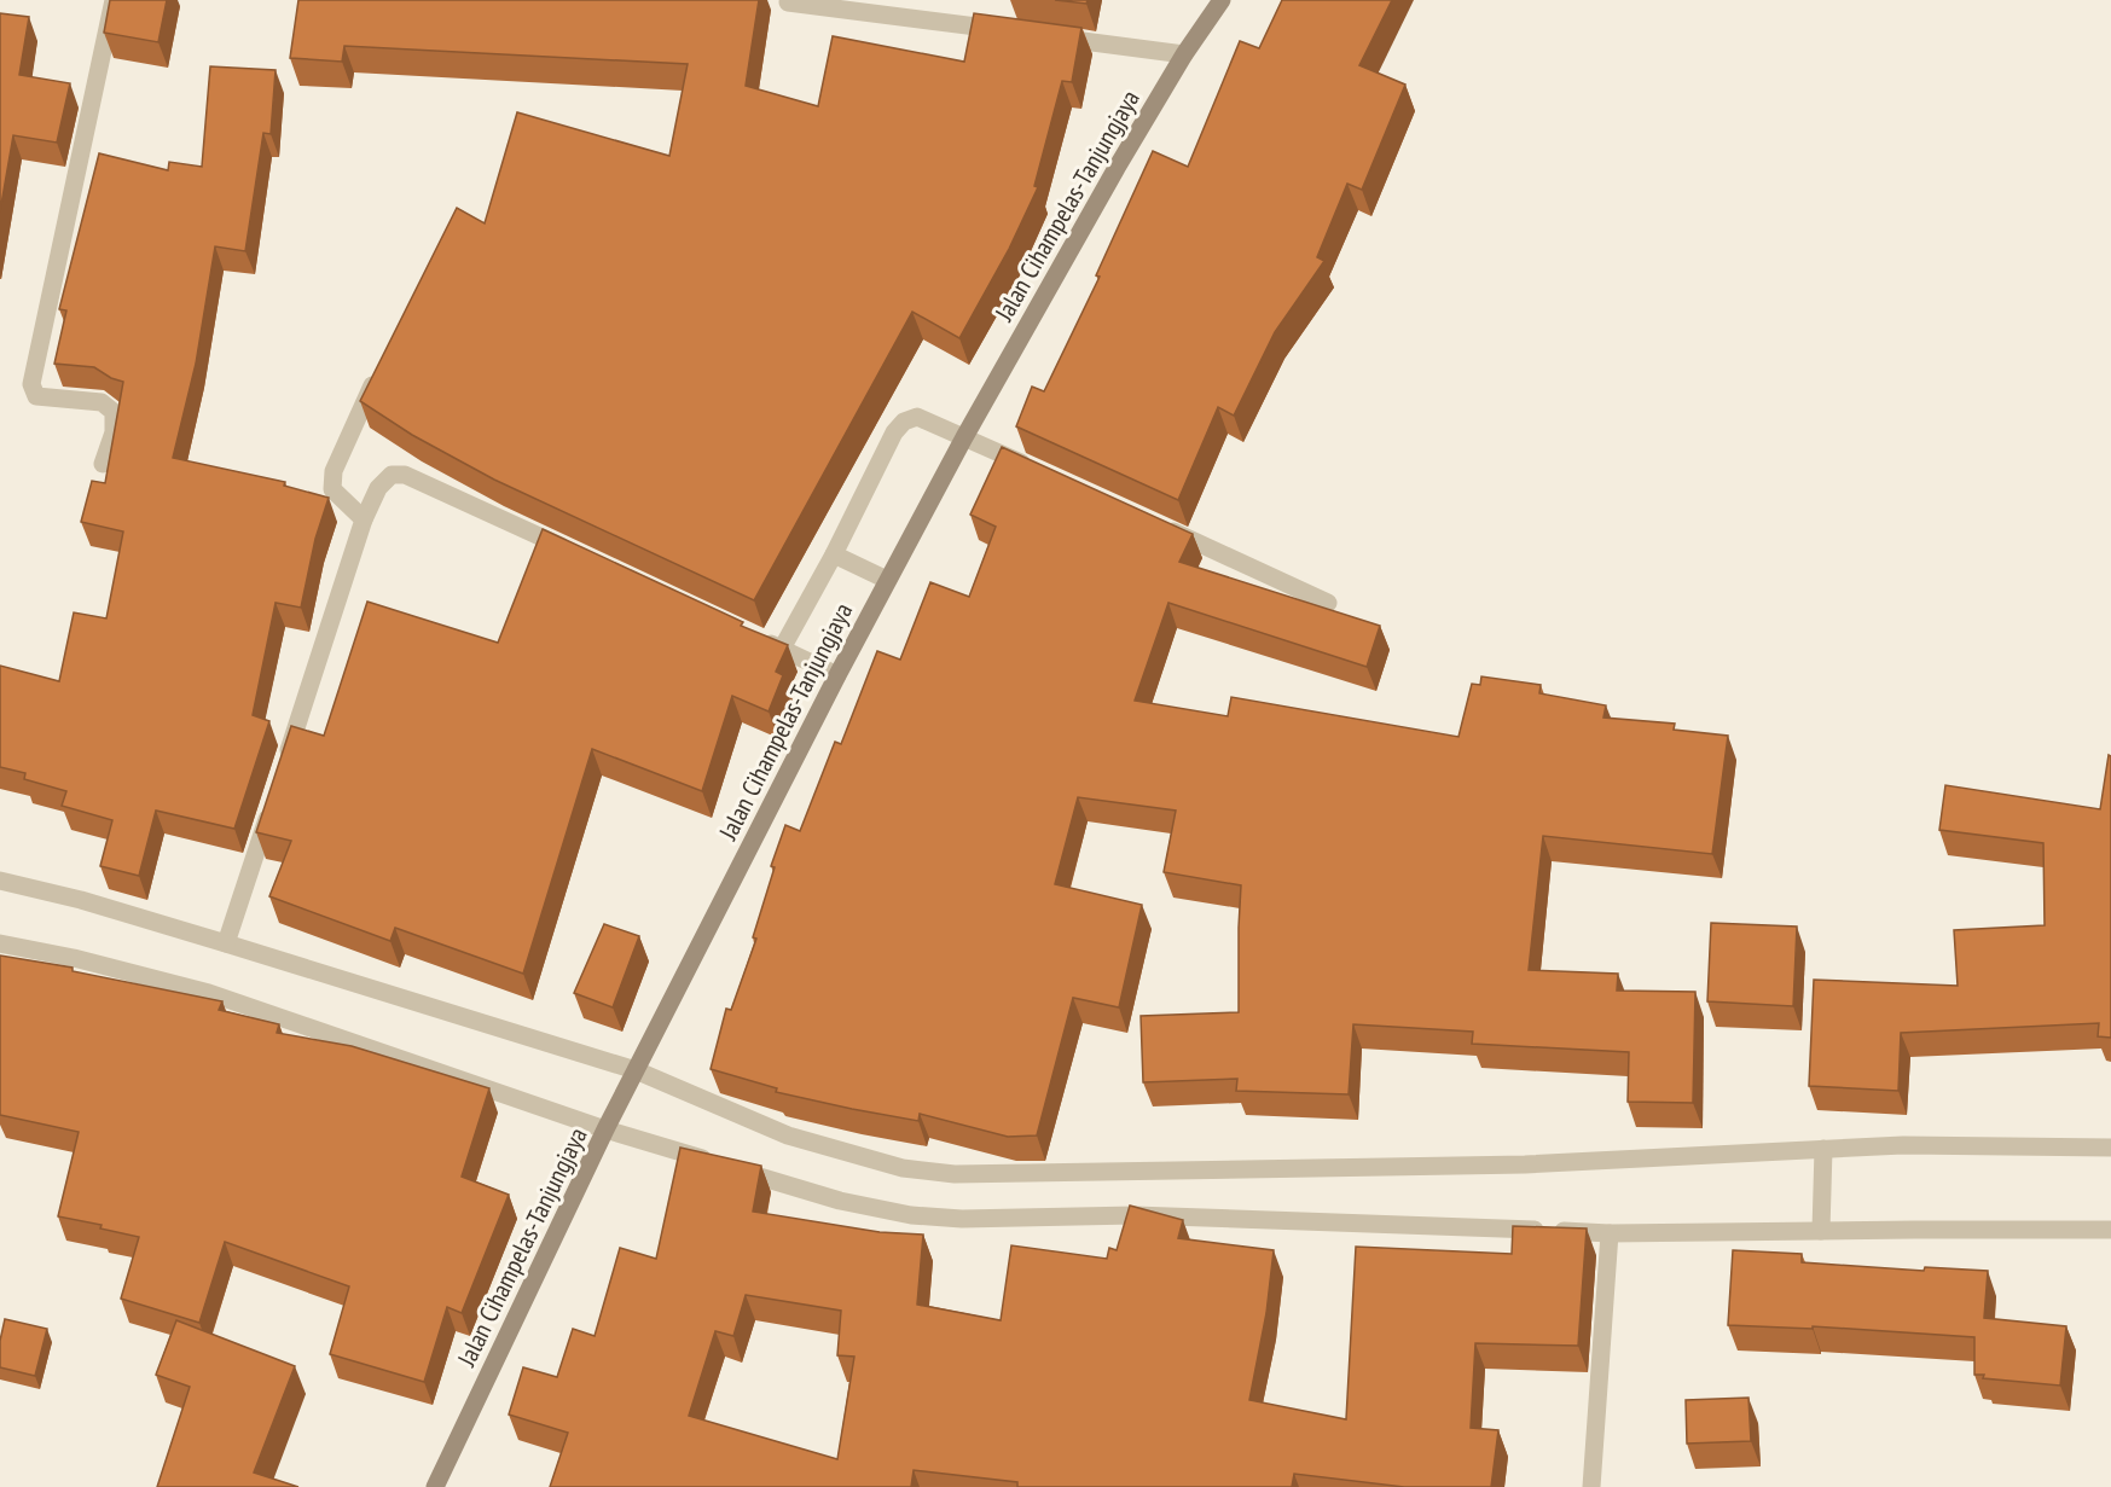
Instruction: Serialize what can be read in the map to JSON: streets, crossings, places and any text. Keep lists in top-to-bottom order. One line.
{"streets":{"main road":["Jalan Cihampelas-Tanjungjaya"]}}
